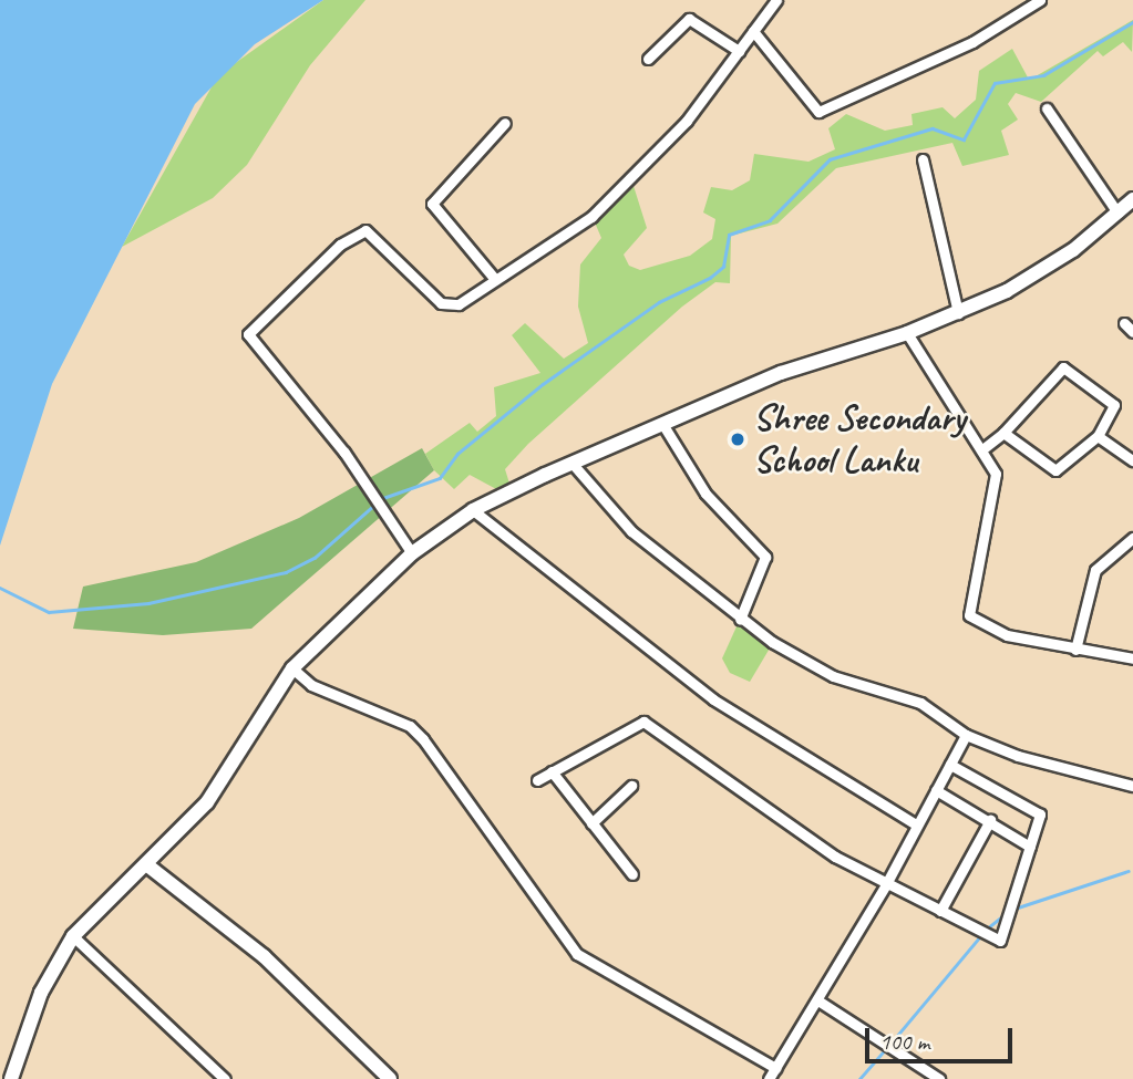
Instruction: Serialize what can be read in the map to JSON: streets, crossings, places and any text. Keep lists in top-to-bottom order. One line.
{"places":["Shree Secondary School Lanku"],"scale_bar":"100 m"}
